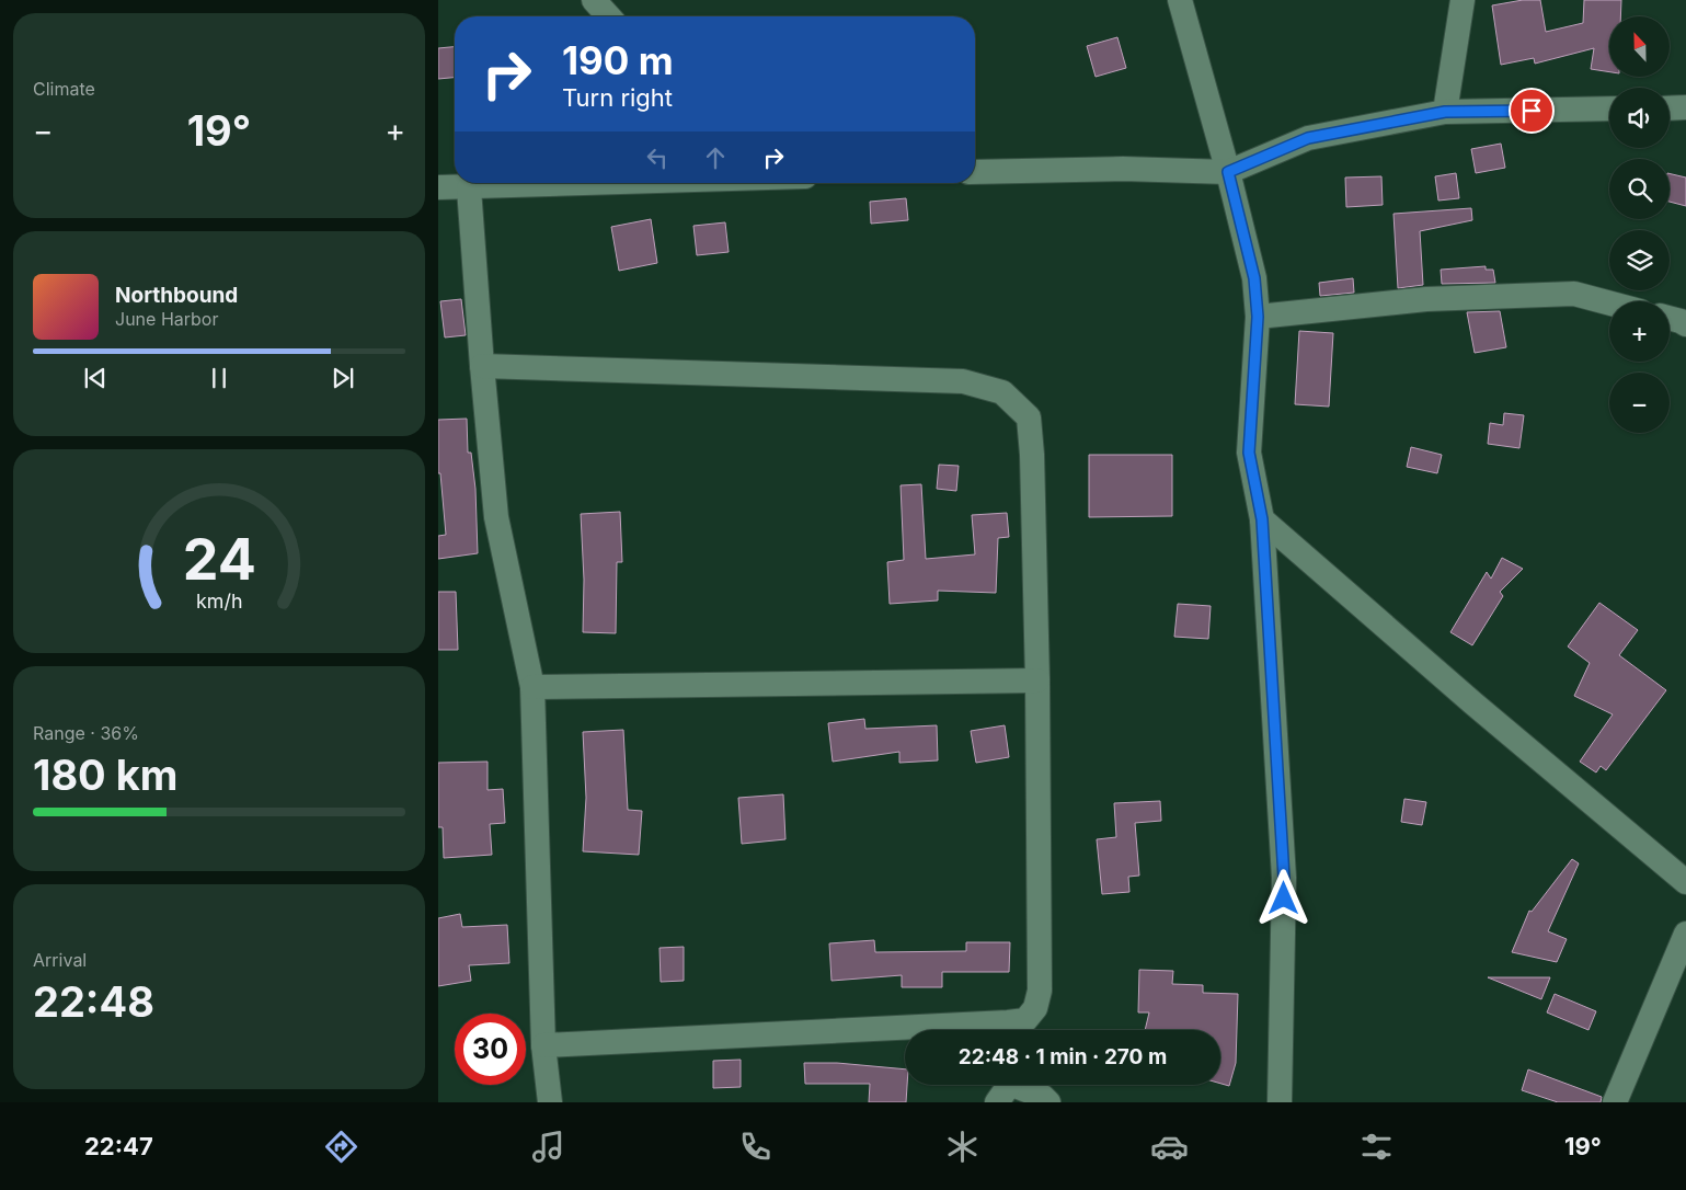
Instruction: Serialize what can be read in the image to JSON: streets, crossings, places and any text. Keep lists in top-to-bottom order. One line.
{"north":"top","page":{"tile":["Climate",["Range · 36%","180 km"],["Arrival","22:48"]],"map_buttons":["+","−"],"turn":["190 m","Turn right"],"heat":["−","19°","+"],"song":["Northbound","June Harbor"],"limit":"30","trip":"22:48 · 1 min · 270 m","tabs":["22:47","19°"],"gauge":["24","km/h"]}}
